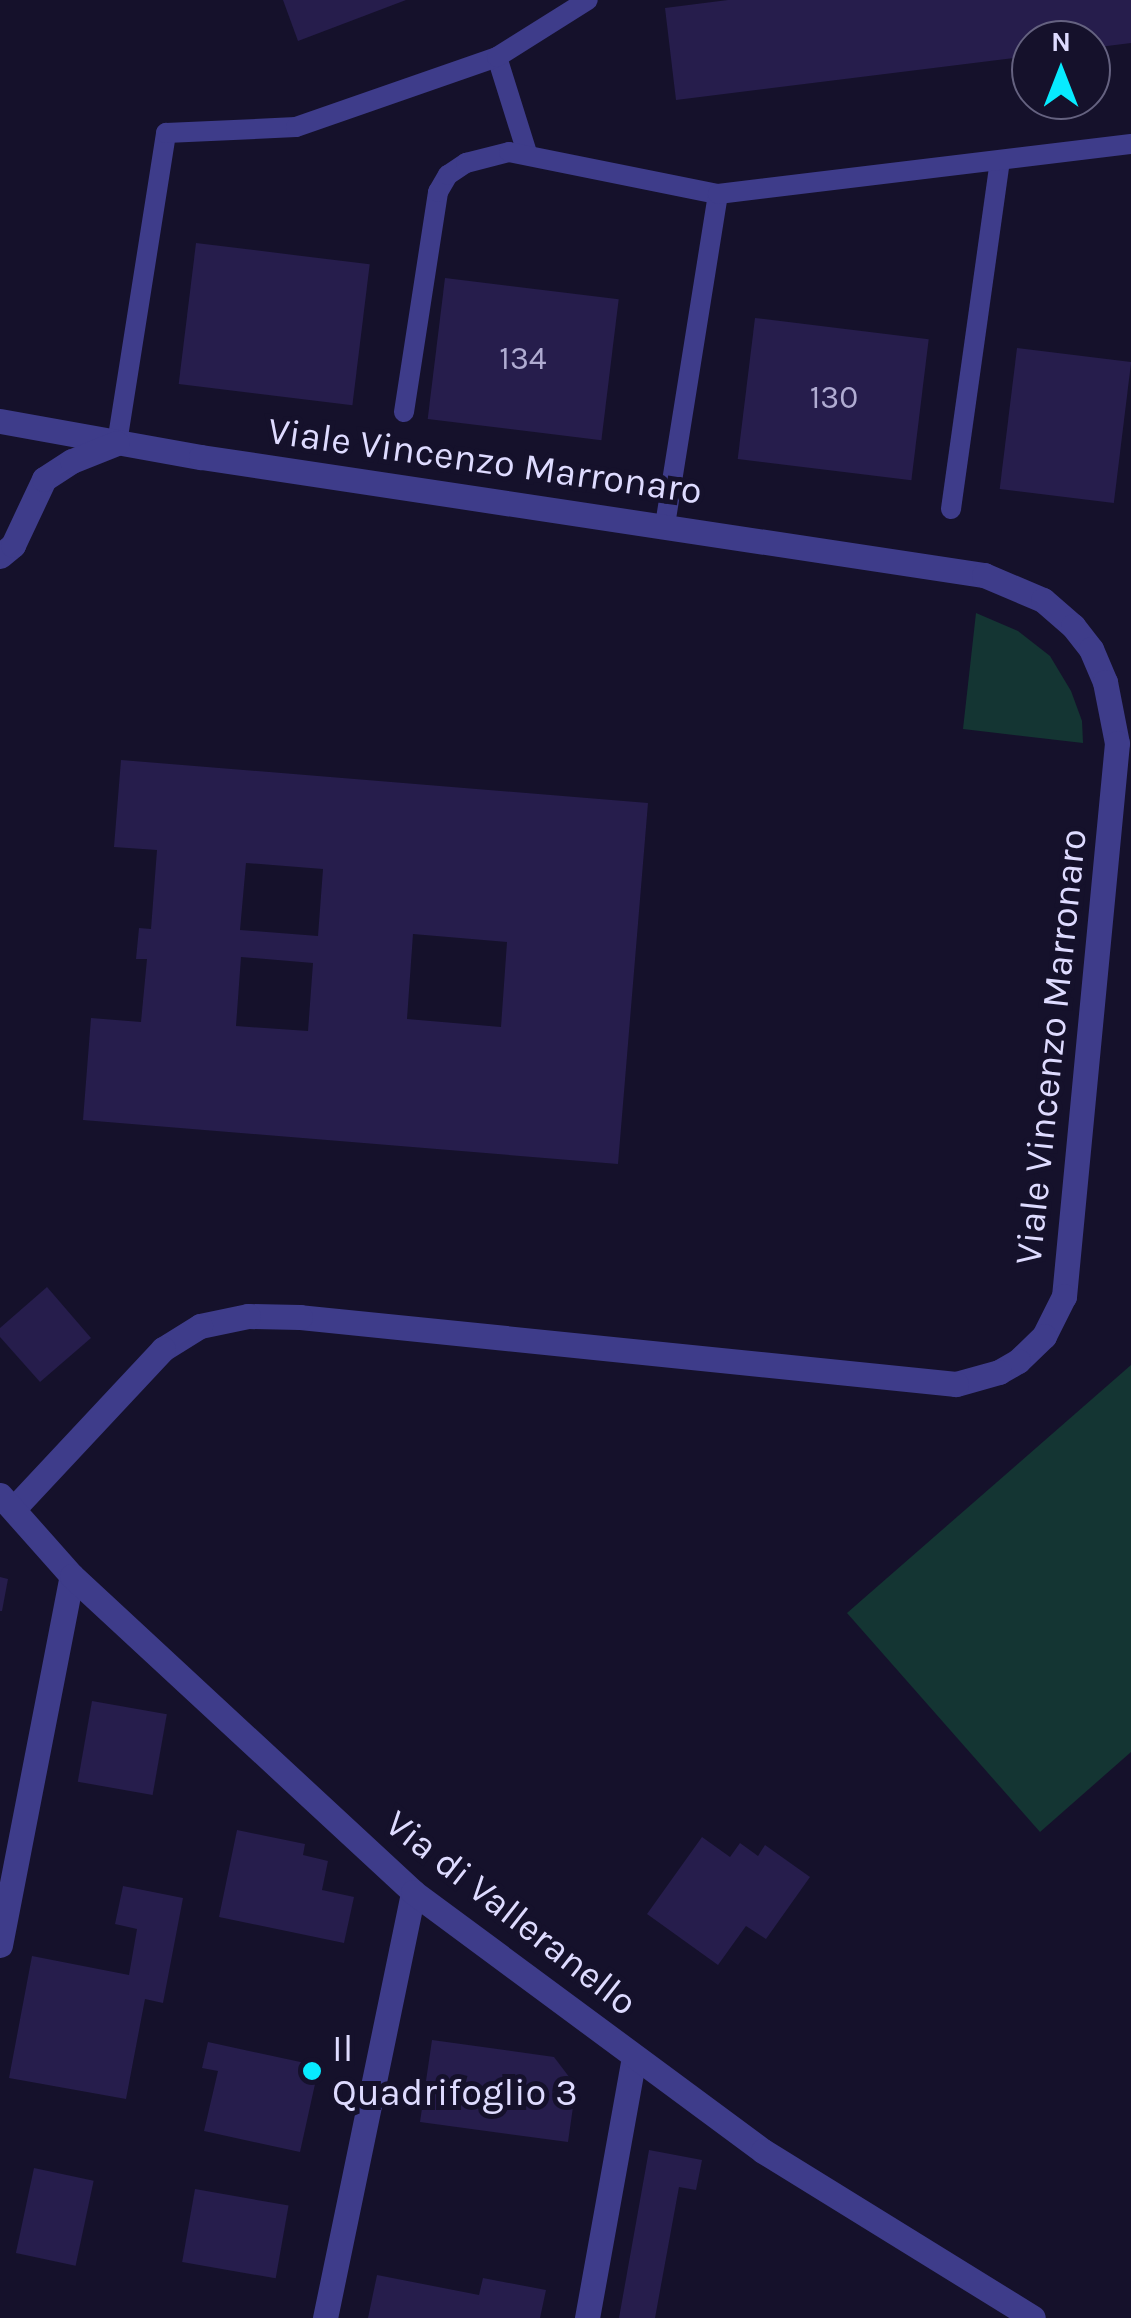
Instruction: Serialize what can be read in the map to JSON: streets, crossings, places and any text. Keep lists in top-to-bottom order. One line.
{"streets":{"street":["Viale Vincenzo Marronaro","Via di Valleranello"]},"crossings":[["Viale Vincenzo Marronaro","Via di Valleranello"]],"places":["Il Quadrifoglio 3"],"house_numbers":["134","130"],"north":"top"}
